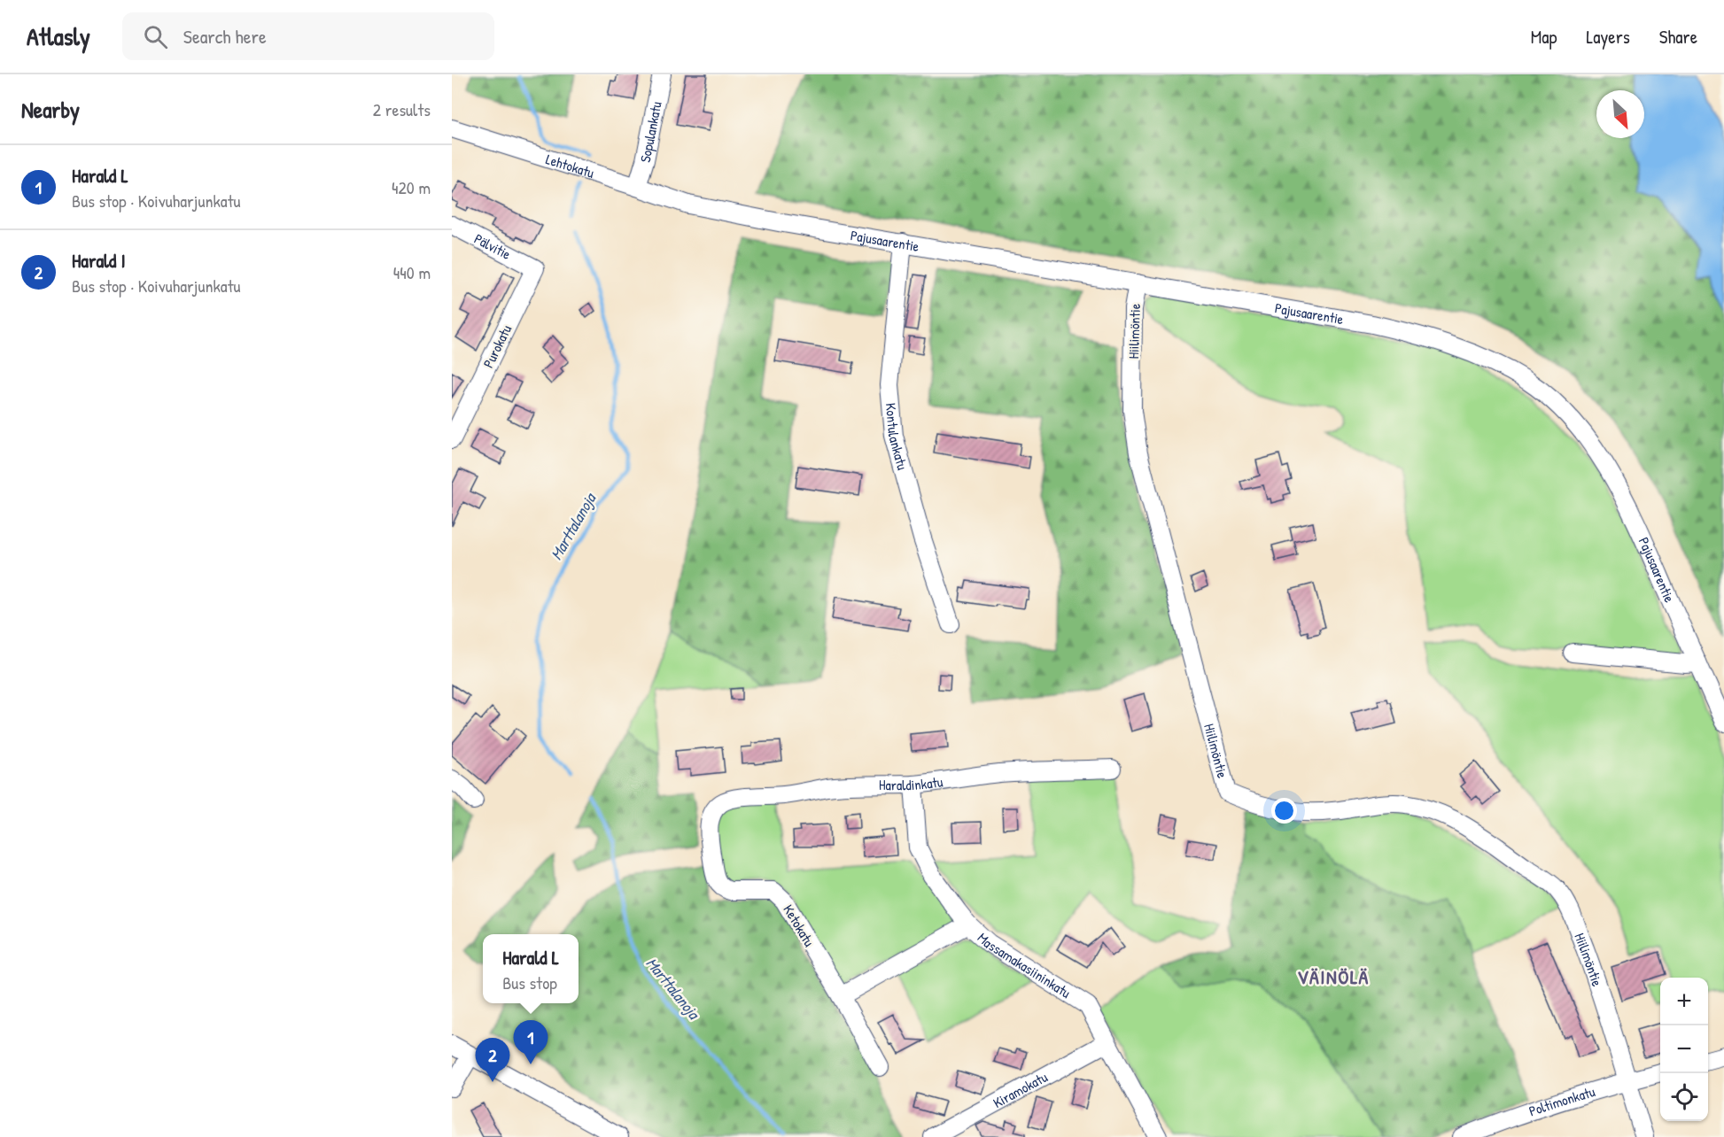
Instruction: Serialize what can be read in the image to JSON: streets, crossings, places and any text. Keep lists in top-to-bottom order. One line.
{"streets":{"street":["Sopulankatu","Lehtokatu","Pajusaarentie","Pälvitie","Hiilimöntie","Purokatu","Kontulankatu","Haraldinkatu","Ketokatu","Massamakasiininkatu","Kiramokatu","Poltimonkatu"]},"crossings":[["Sopulankatu","Lehtokatu"],["Lehtokatu","Pajusaarentie"],["Pajusaarentie","Hiilimöntie"],["Pajusaarentie","Kontulankatu"],["Pälvitie","Purokatu"],["Hiilimöntie","Poltimonkatu"],["Haraldinkatu","Ketokatu"],["Haraldinkatu","Massamakasiininkatu"],["Massamakasiininkatu","Kiramokatu"]],"districts":["VÄINÖLÄ"],"water":["Marttalanoja"],"north":"bottom right","page":{"header":"Atlasly","search":"Search here","nav":["Map","Layers","Share"],"heading":["Nearby","2 results"],"list":[{"mark":"1","name":"Harald L","note":"Bus stop · Koivuharjunkatu","value":"420 m"},{"mark":"2","name":"Harald I","note":"Bus stop · Koivuharjunkatu","value":"440 m"}],"popup":["Harald L","Bus stop"],"map_buttons":["+","−"],"pins":["1","2"]}}
